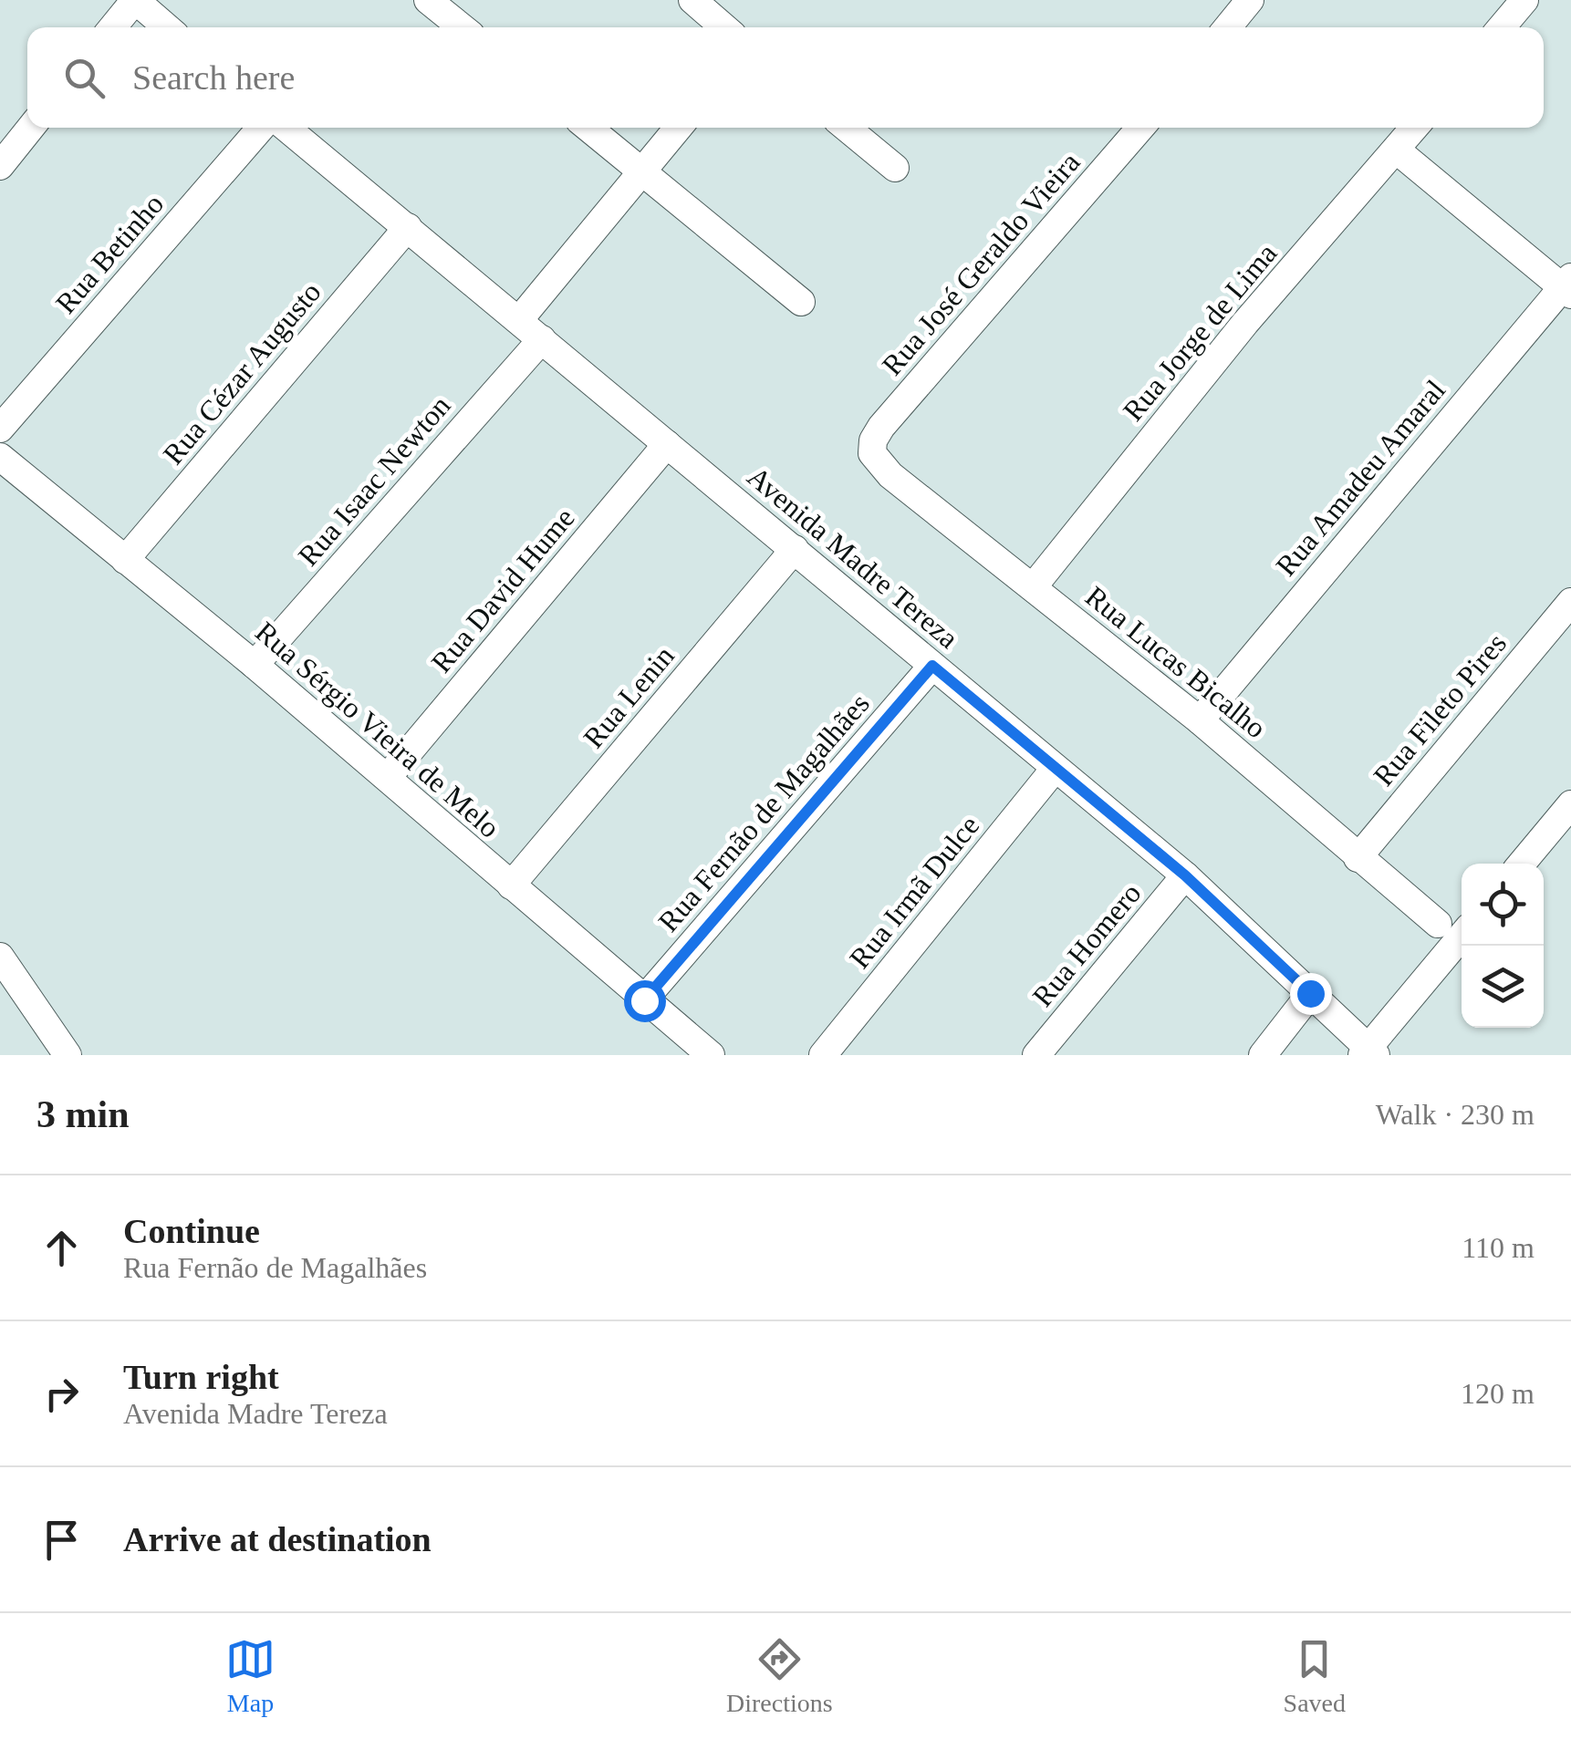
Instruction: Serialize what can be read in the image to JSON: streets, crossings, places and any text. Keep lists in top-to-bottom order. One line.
{"streets":{"street":["Rua Betinho","Rua José Geraldo Vieira","Rua Jorge de Lima","Rua Cézar Augusto","Rua Amadeu Amaral","Rua Isaac Newton","Avenida Madre Tereza","Rua David Hume","Rua Lucas Bicalho","Rua Lenin","Rua Fileto Pires","Rua Sérgio Vieira de Melo","Rua Fernão de Magalhães","Rua Irmã Dulce","Rua Homero"]},"crossings":[["Rua José Geraldo Vieira","Rua Lucas Bicalho"],["Rua Jorge de Lima","Rua Lucas Bicalho"],["Rua Cézar Augusto","Avenida Madre Tereza"],["Rua Cézar Augusto","Rua Sérgio Vieira de Melo"],["Rua Amadeu Amaral","Rua Lucas Bicalho"],["Rua Isaac Newton","Avenida Madre Tereza"],["Rua Isaac Newton","Rua Sérgio Vieira de Melo"],["Avenida Madre Tereza","Rua David Hume"],["Avenida Madre Tereza","Rua Lenin"],["Avenida Madre Tereza","Rua Fernão de Magalhães"],["Avenida Madre Tereza","Rua Irmã Dulce"],["Avenida Madre Tereza","Rua Homero"],["Rua David Hume","Rua Sérgio Vieira de Melo"],["Rua Lucas Bicalho","Rua Fileto Pires"],["Rua Lenin","Rua Sérgio Vieira de Melo"],["Rua Sérgio Vieira de Melo","Rua Fernão de Magalhães"]],"page":{"search":"Search here","heading":["3 min","Walk · 230 m"],"list":[["Continue","Rua Fernão de Magalhães","110 m"],["Turn right","Avenida Madre Tereza","120 m"],"Arrive at destination"],"nav":["Map","Directions","Saved"]}}
